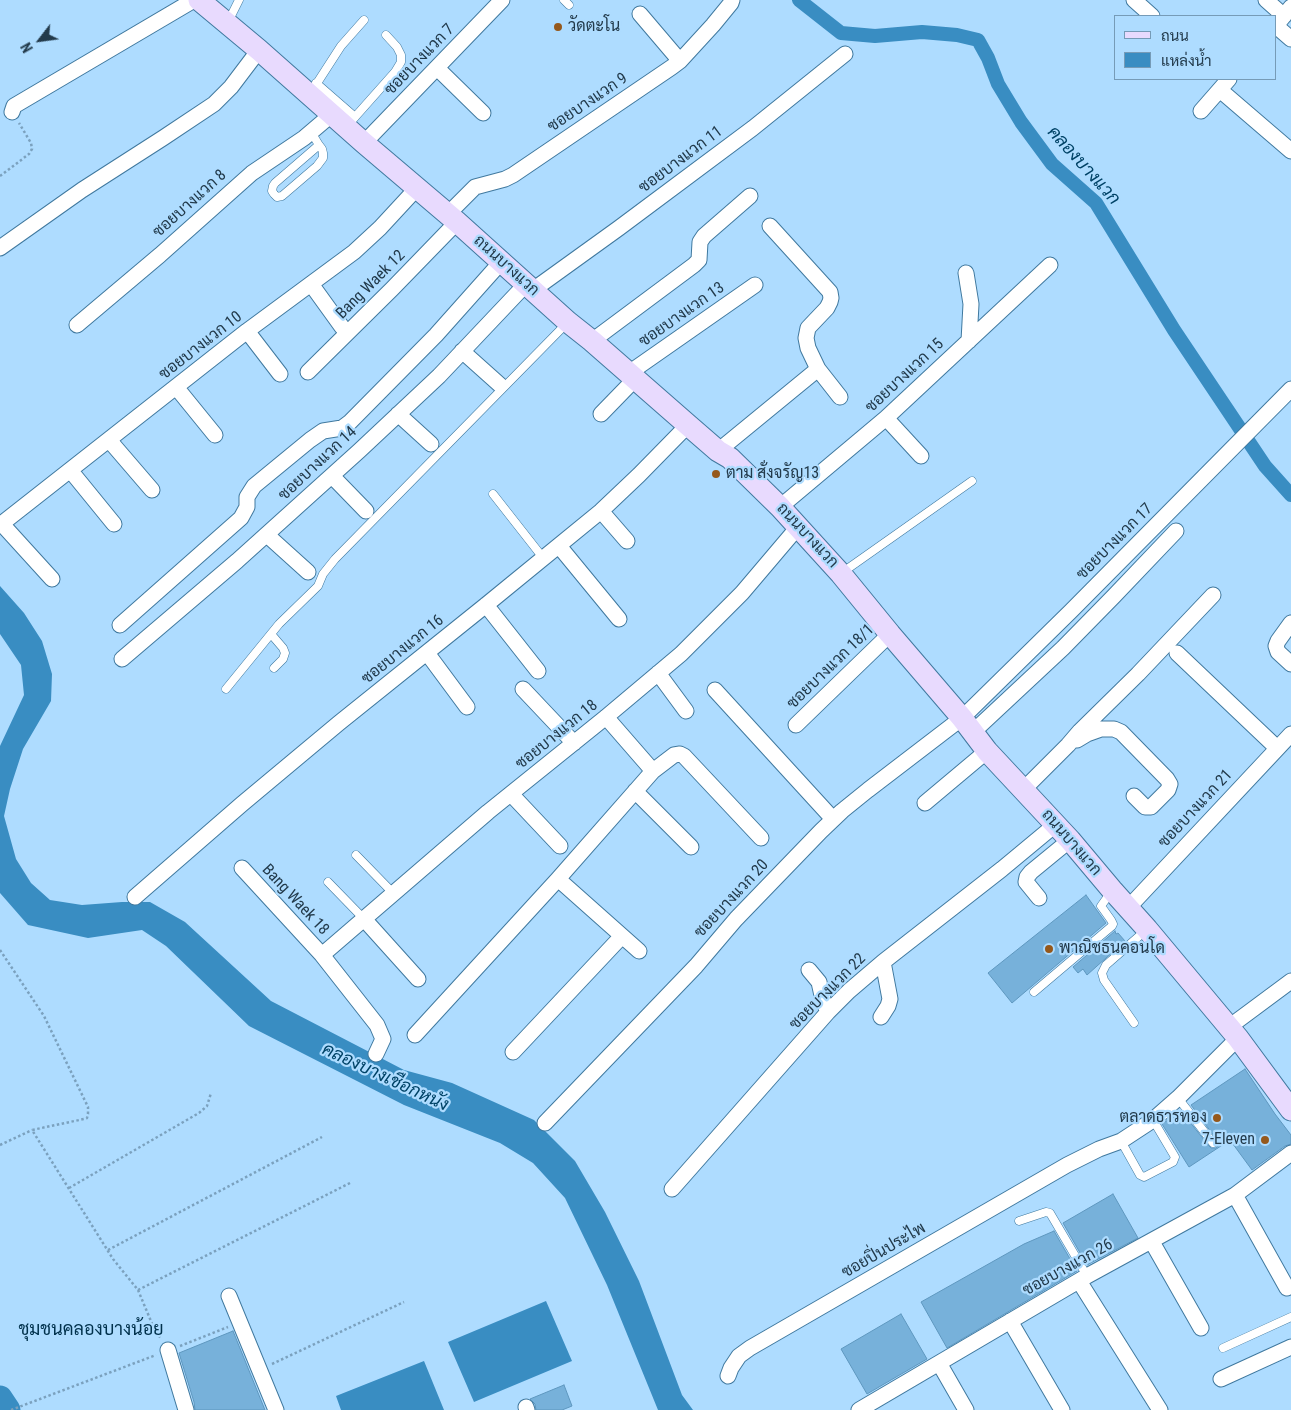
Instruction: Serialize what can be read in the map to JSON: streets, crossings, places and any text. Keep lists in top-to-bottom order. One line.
{"streets":{"main road":["ถนนบางแวก"],"street":["ซอยบางแวก 7","ซอยบางแวก 9","ซอยบางแวก 11","ซอยบางแวก 8","Bang Waek 12","ซอยบางแวก 13","ซอยบางแวก 10","ซอยบางแวก 15","ซอยบางแวก 14","ซอยบางแวก 17","ซอยบางแวก 16","ซอยบางแวก 18/1","ซอยบางแวก 18","ซอยบางแวก 21","ซอยบางแวก 20","Bang Waek 18","ซอยบางแวก 22","ซอยปิ่นประไพ","ซอยบางแวก 26"]},"crossings":[["ซอยบางแวก 7","ถนนบางแวก"],["ซอยบางแวก 9","ถนนบางแวก"],["ซอยบางแวก 9","Bang Waek 12"],["ซอยบางแวก 11","ถนนบางแวก"],["ซอยบางแวก 11","ซอยบางแวก 14"],["ซอยบางแวก 8","ถนนบางแวก"],["ถนนบางแวก","Bang Waek 12"],["ถนนบางแวก","ซอยบางแวก 13"],["ถนนบางแวก","ซอยบางแวก 10"],["ถนนบางแวก","ซอยบางแวก 15"],["ถนนบางแวก","ซอยบางแวก 14"],["ถนนบางแวก","ซอยบางแวก 17"],["ถนนบางแวก","ซอยบางแวก 16"],["ถนนบางแวก","ซอยบางแวก 18/1"],["ถนนบางแวก","ซอยบางแวก 18"],["ถนนบางแวก","ซอยบางแวก 21"],["ถนนบางแวก","ซอยบางแวก 20"],["ถนนบางแวก","ซอยบางแวก 22"],["ถนนบางแวก","ซอยปิ่นประไพ"],["ซอยบางแวก 17","ซอยบางแวก 20"],["ซอยบางแวก 18","Bang Waek 18"]],"districts":["ชุมชนคลองบางน้อย"],"water":["คลองบางแวก","คลองบางเชือกหนัง"],"places":["วัดตะโน","ตาม สั่งจรัญ13","พาณิชธนคอนโด","ตลาดธารทอง","7-Eleven"],"legend":["ถนน","แหล่งน้ำ"],"north":"bottom left"}
